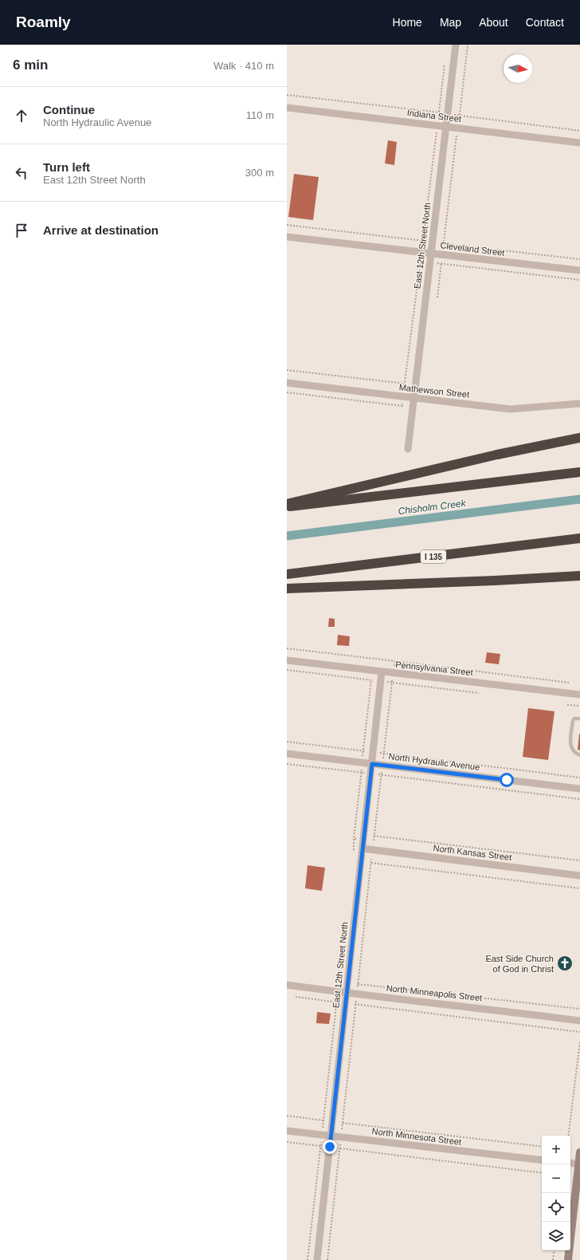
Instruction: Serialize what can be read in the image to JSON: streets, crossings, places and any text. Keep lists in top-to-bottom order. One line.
{"streets":{"highway":["I 135"],"street":["Indiana Street","East 12th Street North","Cleveland Street","Mathewson Street","Pennsylvania Street","North Hydraulic Avenue","North Kansas Street","North Minneapolis Street","North Minnesota Street"]},"crossings":[["Indiana Street","East 12th Street North"],["East 12th Street North","Cleveland Street"],["East 12th Street North","Mathewson Street"],["East 12th Street North","Pennsylvania Street"],["East 12th Street North","North Hydraulic Avenue"],["East 12th Street North","North Kansas Street"],["East 12th Street North","North Minneapolis Street"],["East 12th Street North","North Minnesota Street"]],"water":["Chisholm Creek"],"places":{"church":["East Side Church of God in Christ"]},"north":"right","page":{"header":"Roamly","nav":["Home","Map","About","Contact"],"heading":["6 min","Walk · 410 m"],"list":[["Continue","North Hydraulic Avenue","110 m"],["Turn left","East 12th Street North","300 m"],"Arrive at destination"],"map_buttons":["+","−"]}}
